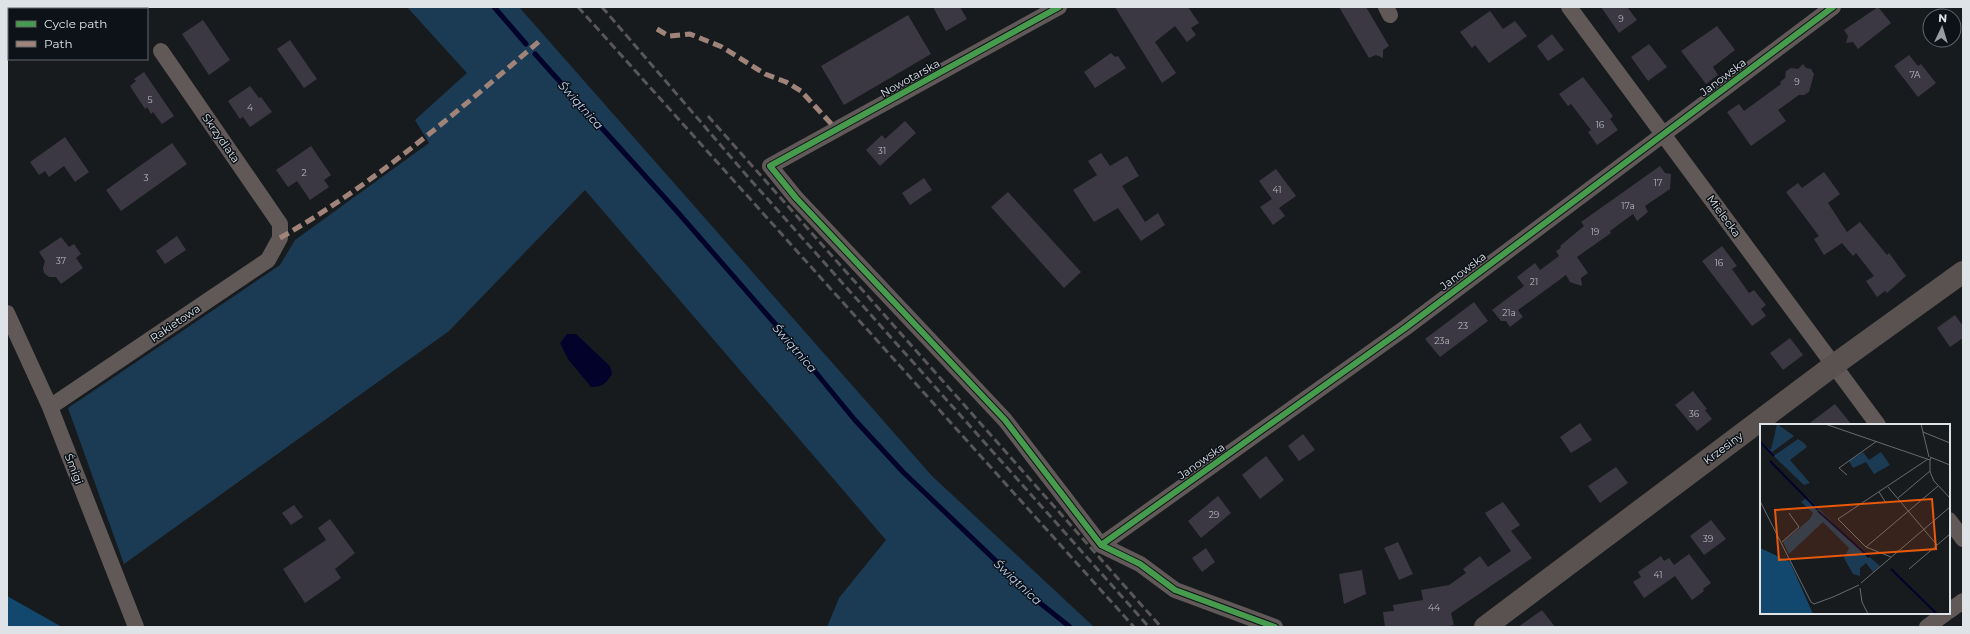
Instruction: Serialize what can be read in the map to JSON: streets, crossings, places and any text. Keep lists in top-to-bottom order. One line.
{"streets":{"street":["Janowska","Nowotarska","Skrzydlata","Mielecka","Rakietowa","Krzesiny","Śmigi"]},"crossings":[["Janowska","Nowotarska"],["Janowska","Mielecka"],["Skrzydlata","Rakietowa"],["Mielecka","Krzesiny"],["Rakietowa","Śmigi"]],"water":["Świątnica"],"house_numbers":["9","7A","9","5","4","16","31","2","3","17","41","17a","19","37","16","21","21a","23","23a","36","29","39","41","44"],"legend":["Cycle path","Path"],"north":"top"}
